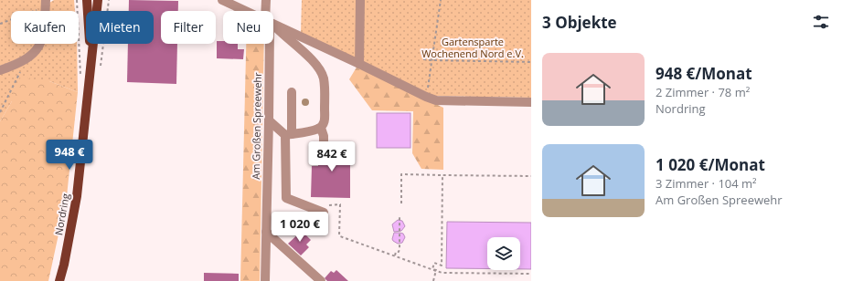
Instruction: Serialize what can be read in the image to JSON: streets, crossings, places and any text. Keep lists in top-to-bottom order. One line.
{"streets":{"main road":["Nordring"],"street":["Am Großen Spreewehr"]},"parks":["Gartensparte Wochenend Nord e.V."],"page":{"heading":"3 Objekte","chip":["Kaufen","Mieten","Filter","Neu"],"list":[{"name":"948 €/Monat","note":"2 Zimmer · 78 m² · Nordring"},{"name":"1 020 €/Monat","note":"3 Zimmer · 104 m² · Am Großen Spreewehr"}],"price":["948 €","842 €","1 020 €"]}}
